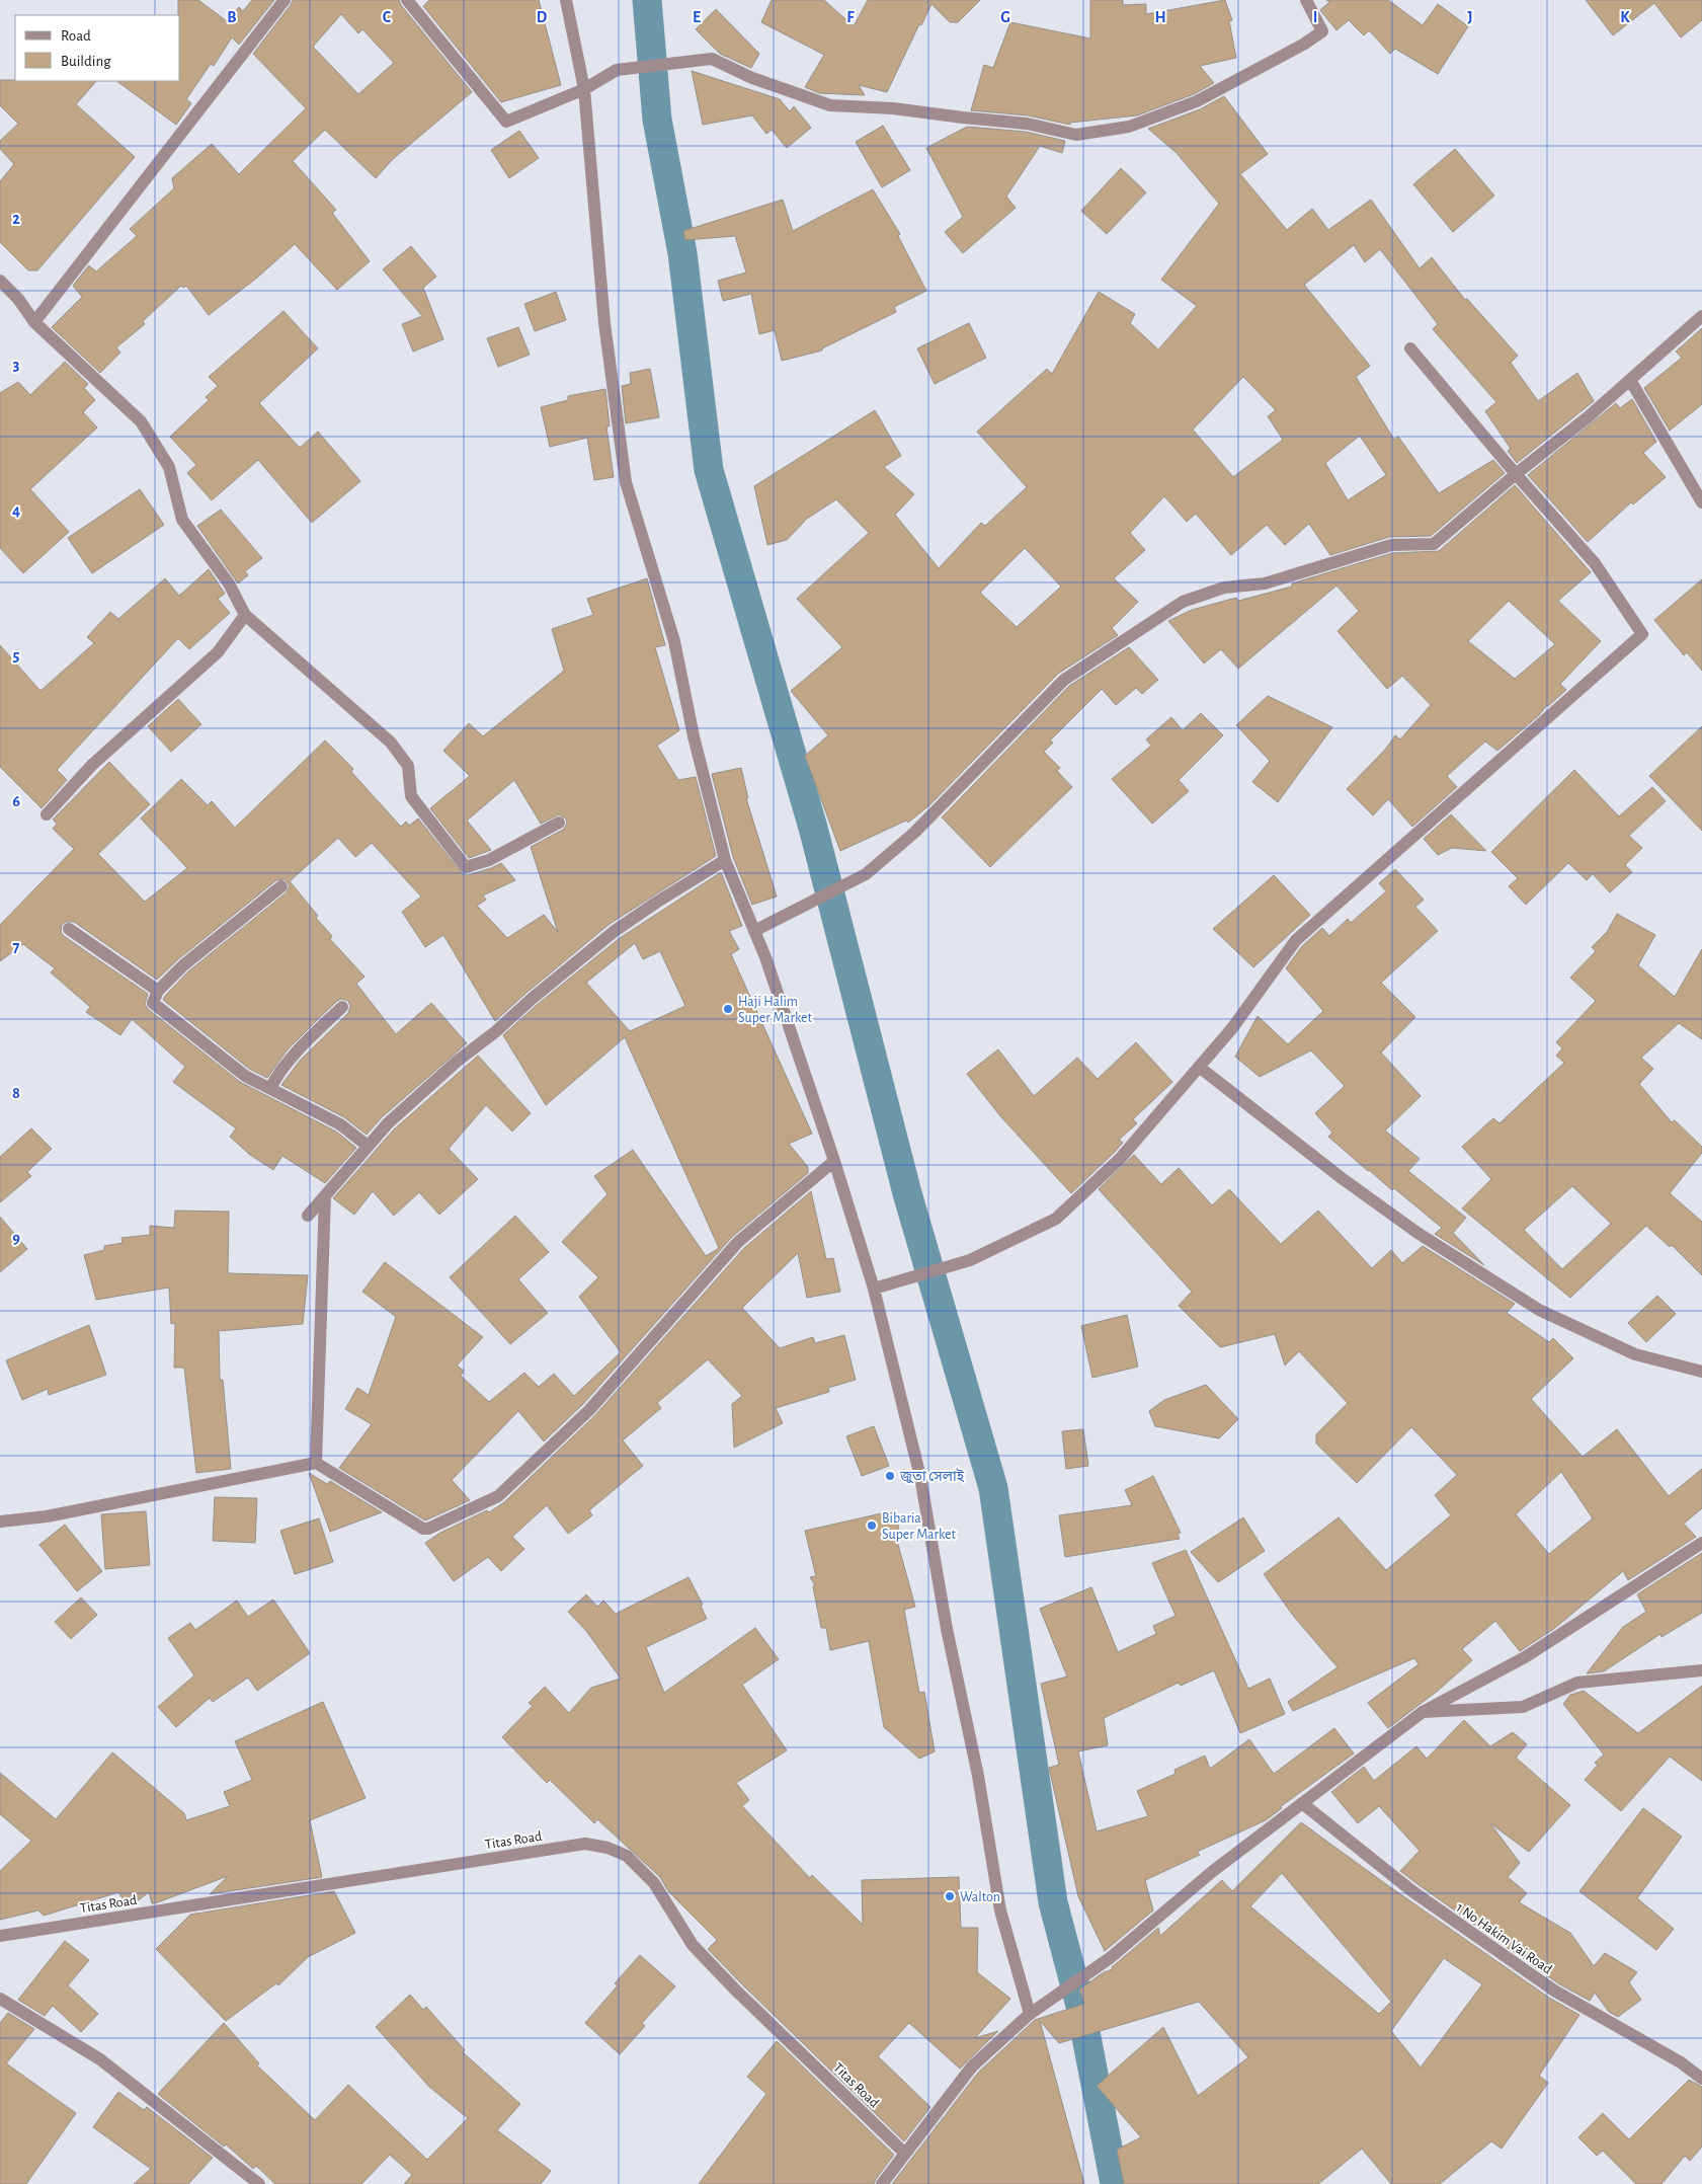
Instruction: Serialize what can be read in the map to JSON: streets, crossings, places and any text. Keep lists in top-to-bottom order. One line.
{"streets":{"street":["Titas Road","1 No Hakim Vai Road"]},"places":["Haji Halim Super Market","জুতা সেলাই","Bibaria Super Market","Walton"],"legend":["Road","Building"],"grid":{"columns":["B","C","D","E","F","G","H","I","J","K"],"rows":["2","3","4","5","6","7","8","9"]}}
